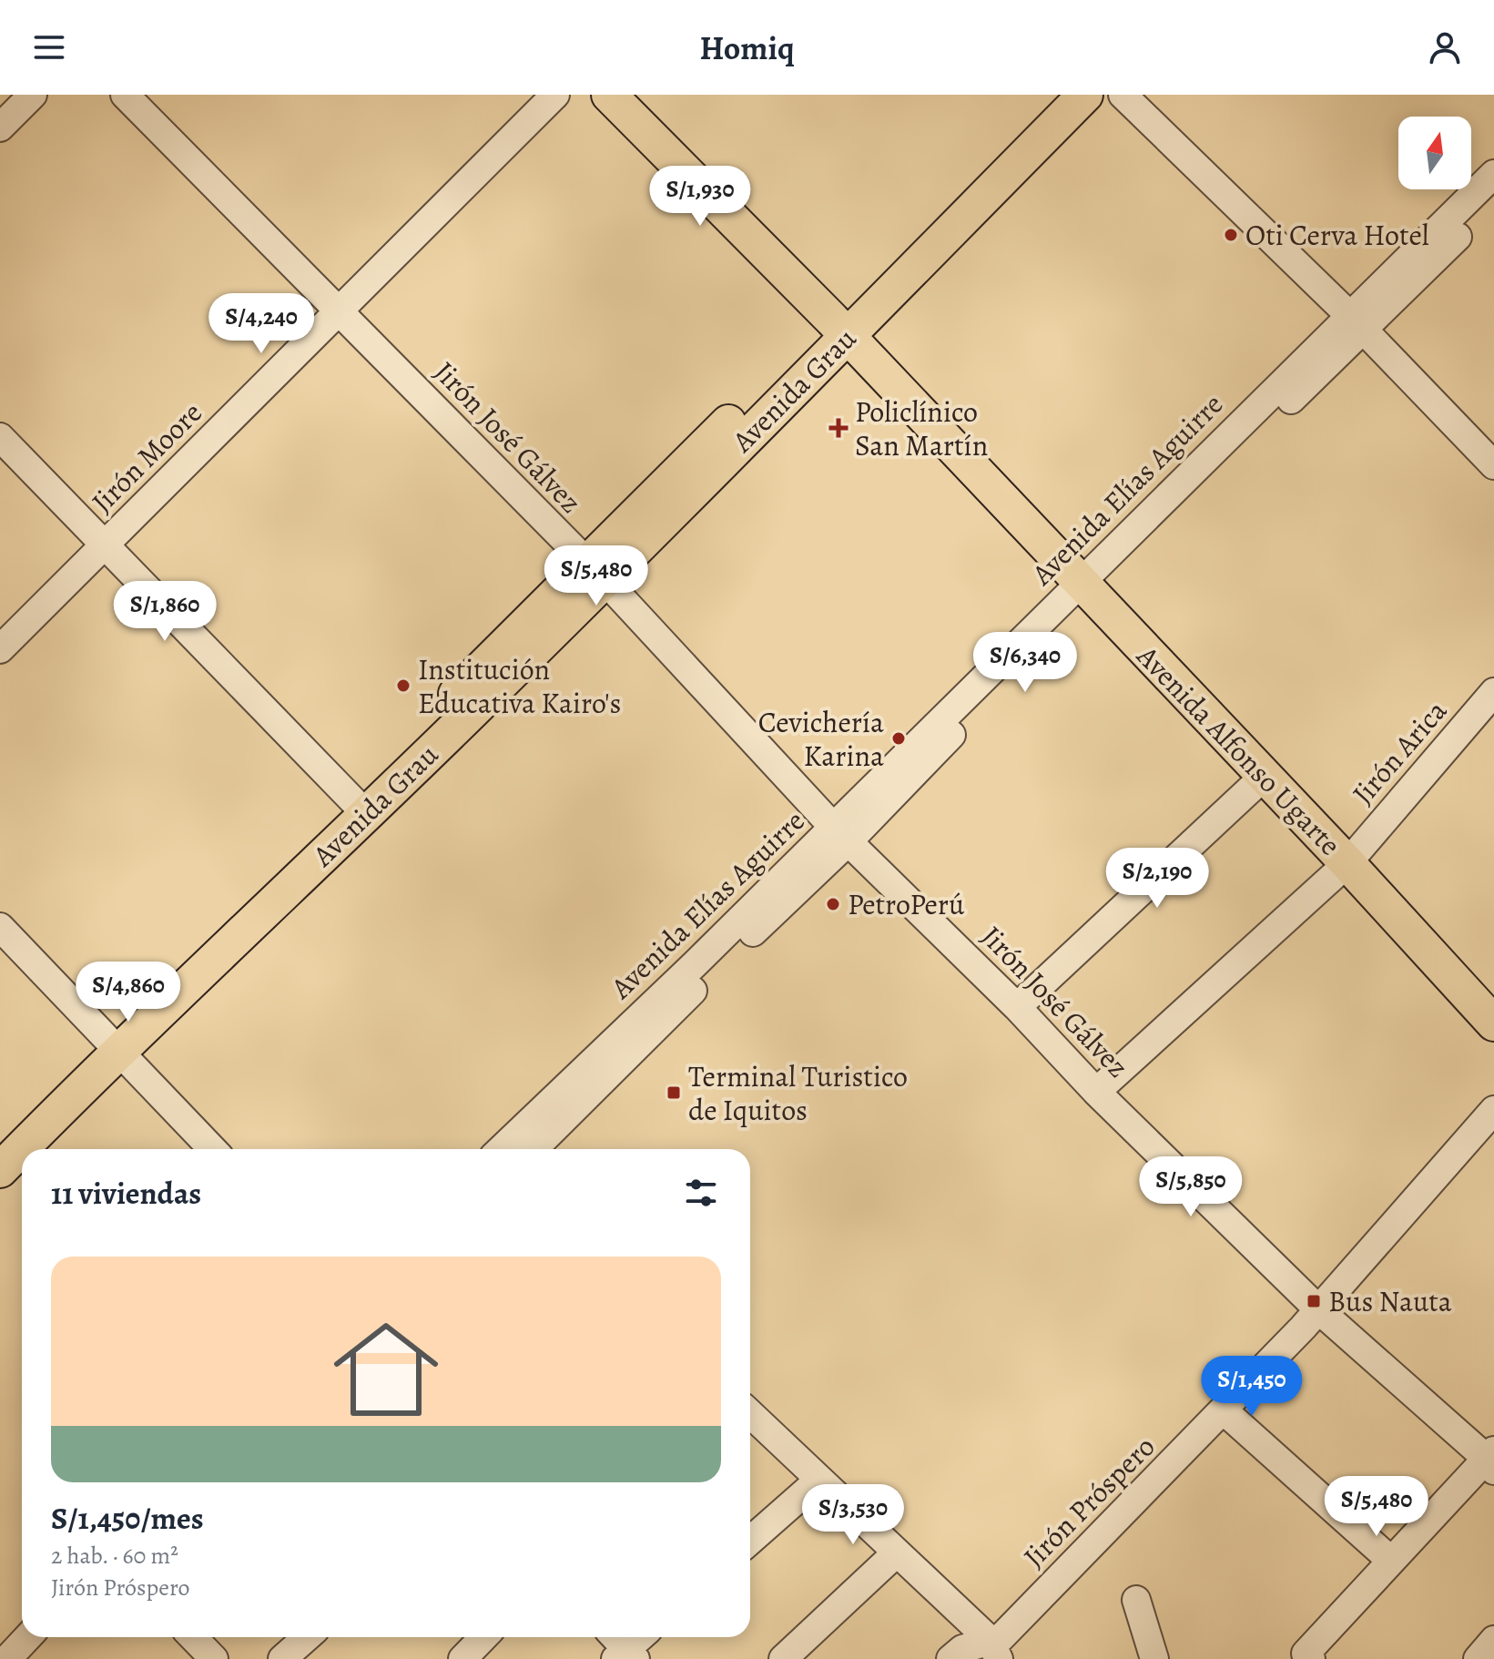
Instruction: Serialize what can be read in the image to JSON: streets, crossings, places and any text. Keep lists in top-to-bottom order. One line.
{"streets":{"main road":["Avenida Grau","Avenida Alfonso Ugarte"],"street":["Jirón José Gálvez","Jirón Moore","Avenida Elías Aguirre","Jirón Arica","Jirón Próspero"]},"crossings":[["Avenida Grau","Jirón José Gálvez"],["Avenida Grau","Avenida Alfonso Ugarte"],["Jirón José Gálvez","Jirón Moore"],["Jirón José Gálvez","Avenida Elías Aguirre"],["Jirón José Gálvez","Jirón Arica"],["Jirón José Gálvez","Jirón Próspero"],["Avenida Elías Aguirre","Avenida Alfonso Ugarte"],["Avenida Alfonso Ugarte","Jirón Arica"]],"places":{"other":["Oti Cerva Hotel","Institución Educativa Kairo's","Cevichería Karina","PetroPerú"],"health":["Policlínico San Martín"],"transit":["Terminal Turistico de Iquitos","Bus Nauta"]},"north":"top","page":{"header":"Homiq","price":["S/1,930","S/4,240","S/5,480","S/1,860","S/6,340","S/2,190","S/4,860","S/5,850","S/1,450","S/5,480","S/3,530"],"heading":"11 viviendas","list":[{"name":"S/1,450/mes","note":"2 hab. · 60 m² · Jirón Próspero"}]}}
